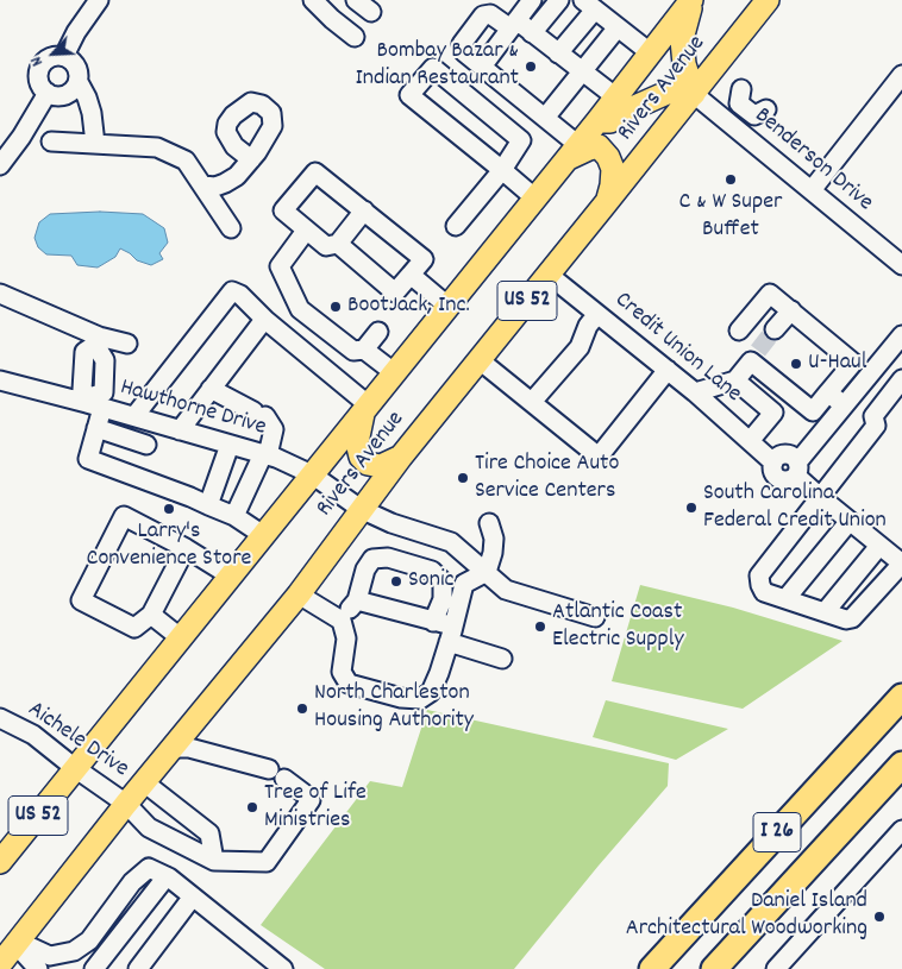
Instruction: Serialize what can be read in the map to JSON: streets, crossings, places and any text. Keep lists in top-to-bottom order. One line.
{"streets":{"highway":["I 26"],"main road":["Rivers Avenue","US 52"],"street":["Benderson Drive","Credit Union Lane","Hawthorne Drive","Aichele Drive"]},"crossings":[["Rivers Avenue","Benderson Drive"],["Rivers Avenue","Credit Union Lane"],["Rivers Avenue","Hawthorne Drive"],["Rivers Avenue","Aichele Drive"]],"places":["Bombay Bazar & Indian Restaurant","C & W Super Buffet","BootJack, Inc.","U-Haul","Tire Choice Auto Service Centers","South Carolina Federal Credit Union","Larry's Convenience Store","Sonic","Atlantic Coast Electric Supply","North Charleston Housing Authority","Tree of Life Ministries","Daniel Island Architectural Woodworking"],"north":"bottom left"}
